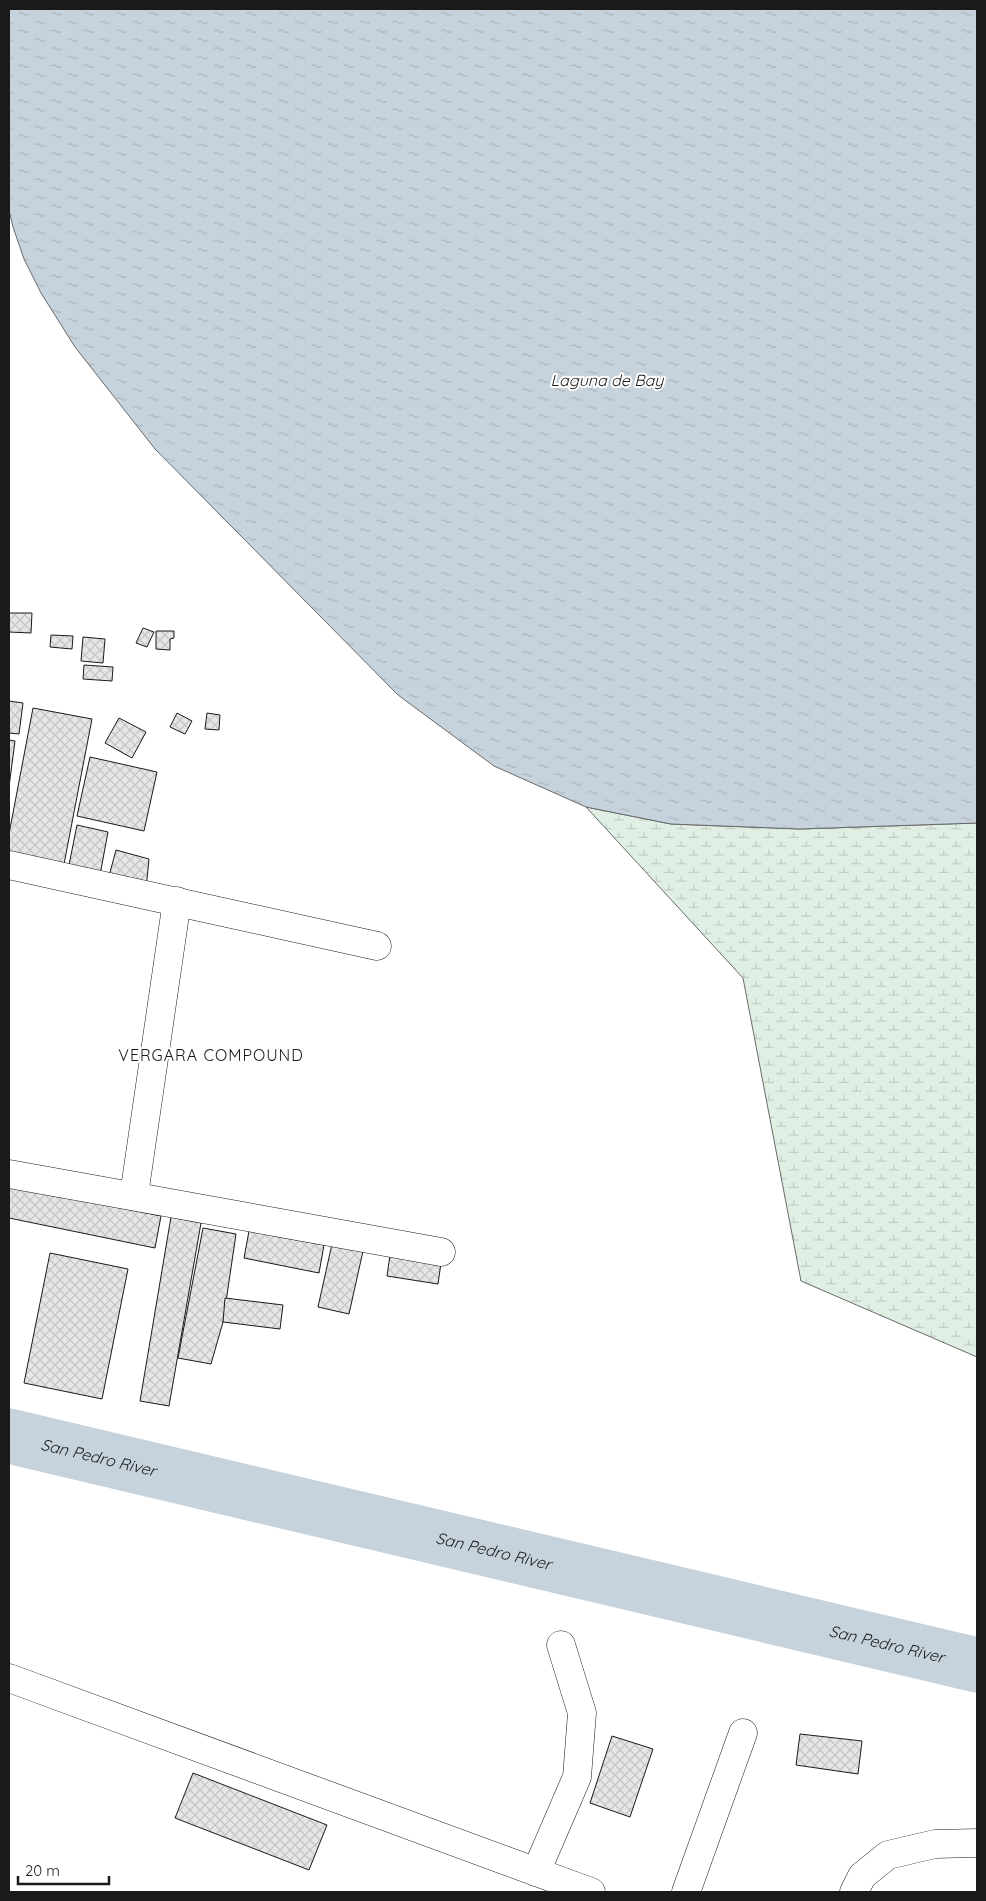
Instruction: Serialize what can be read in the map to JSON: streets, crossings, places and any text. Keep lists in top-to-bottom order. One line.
{"districts":["VERGARA COMPOUND"],"water":["Laguna de Bay","San Pedro River"],"scale_bar":"20 m"}
